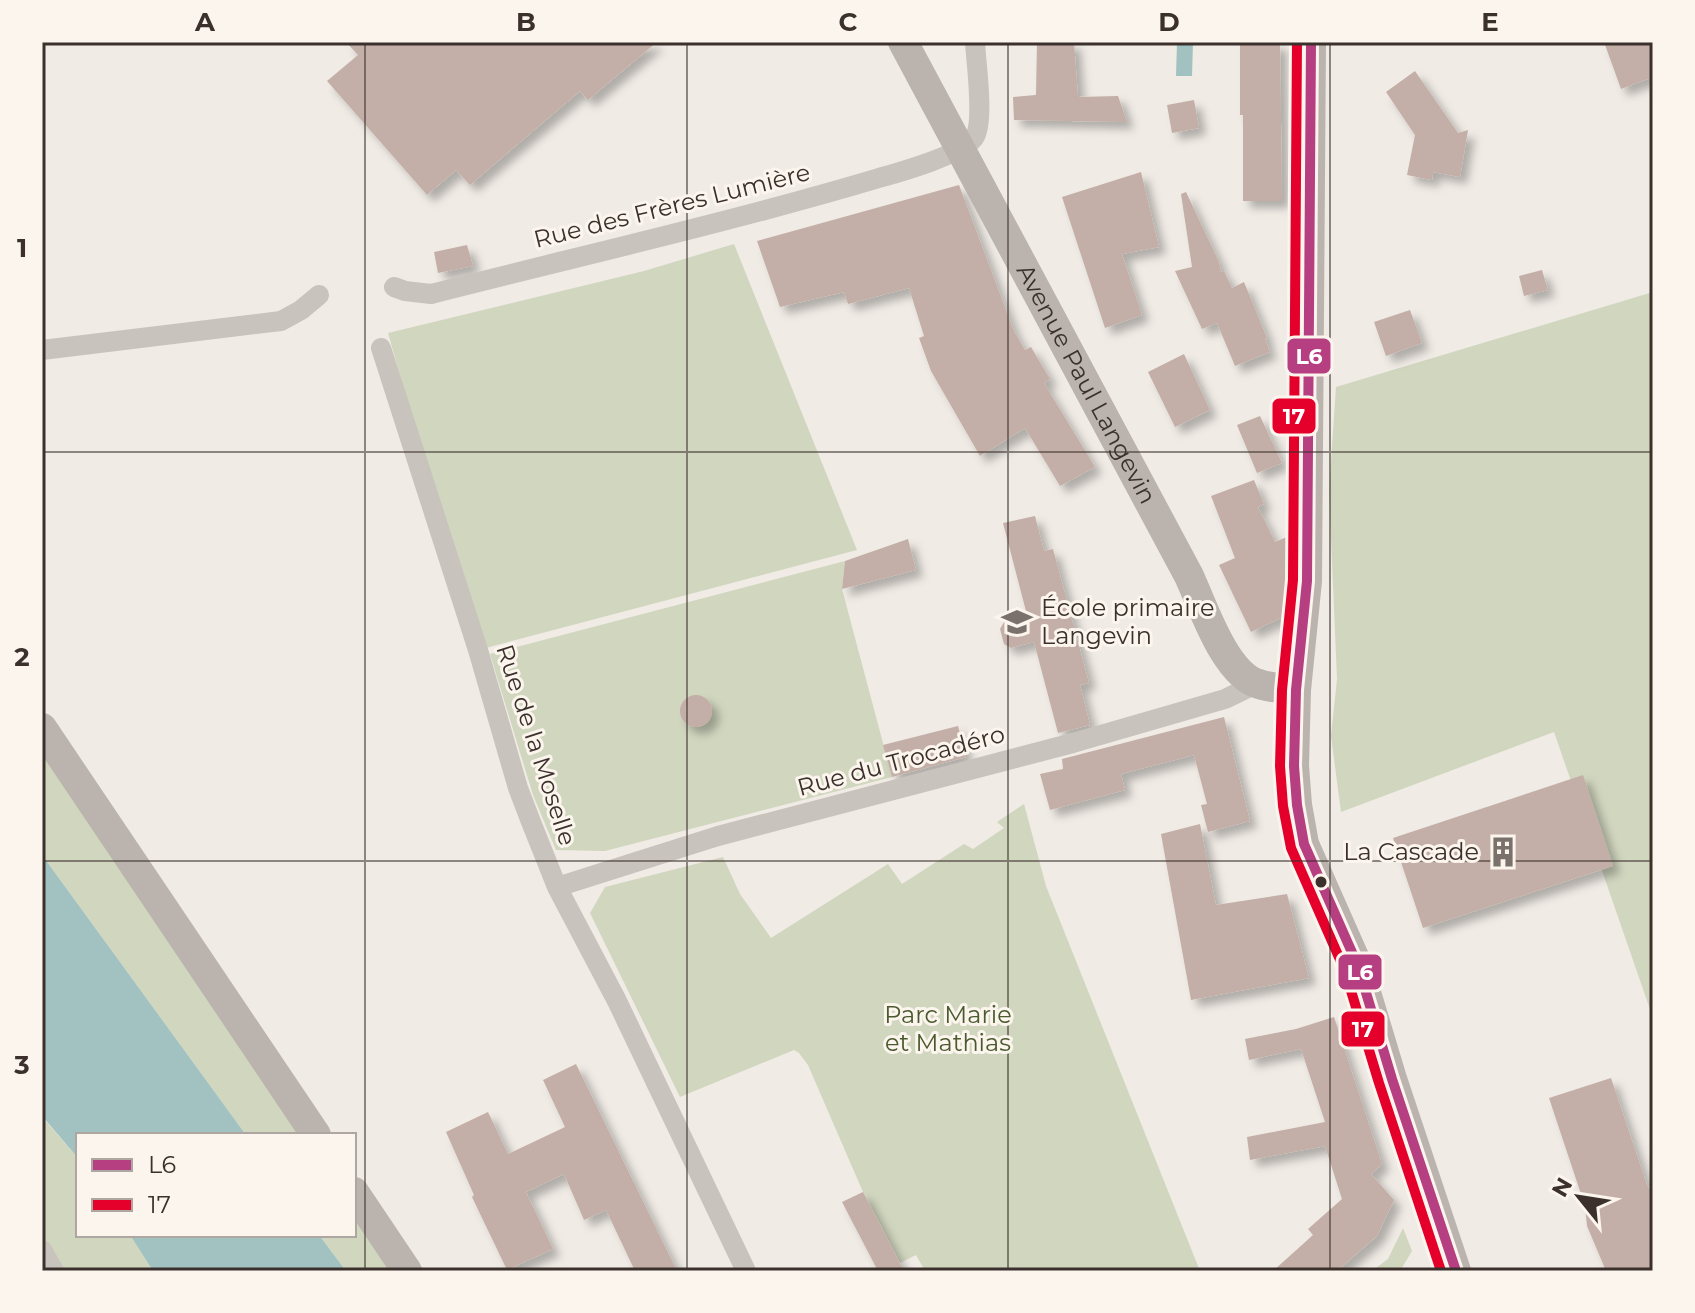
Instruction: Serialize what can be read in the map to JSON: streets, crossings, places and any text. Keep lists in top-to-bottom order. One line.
{"streets":{"main road":["Avenue Paul Langevin"],"street":["Rue des Frères Lumière","Rue de la Moselle","Rue du Trocadéro"]},"crossings":[["Rue des Frères Lumière","Avenue Paul Langevin"],["Avenue Paul Langevin","Rue du Trocadéro"],["Rue de la Moselle","Rue du Trocadéro"]],"parks":["Parc Marie et Mathias"],"places":{"school or university":["École primaire Langevin"],"building":["La Cascade"]},"lines":["transit line L6","transit line 17"],"legend":["L6","17"],"north":"top left","grid":{"columns":["A","B","C","D","E"],"rows":["1","2","3"]}}
